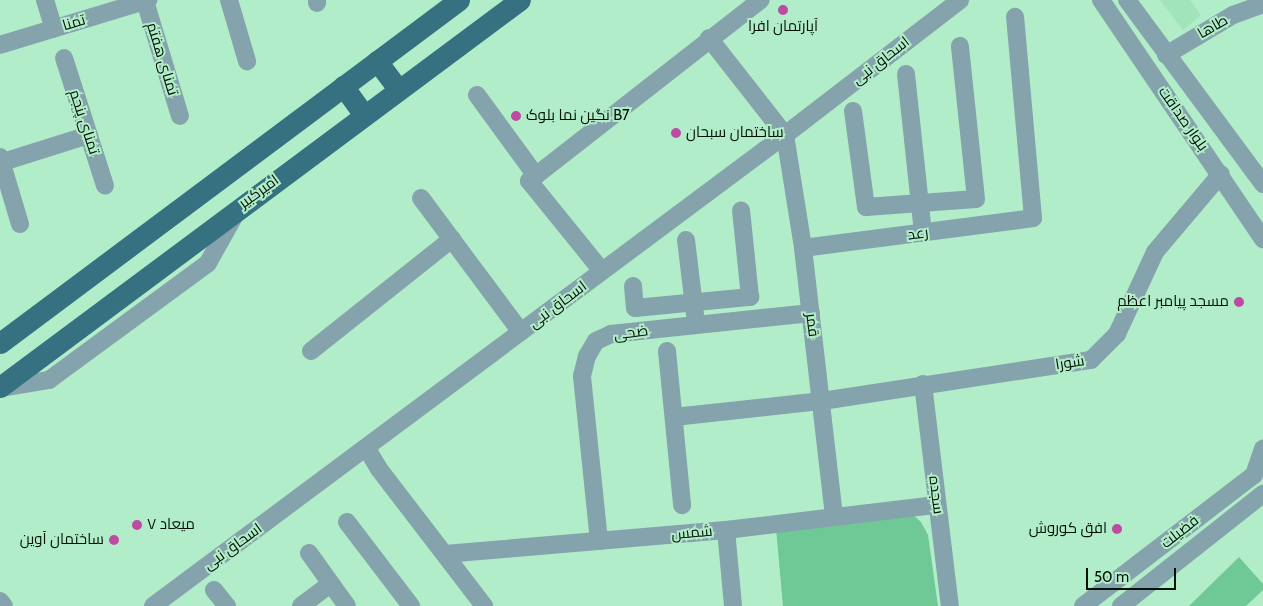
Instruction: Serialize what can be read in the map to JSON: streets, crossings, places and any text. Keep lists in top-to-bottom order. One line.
{"streets":{"main road":["امیرکبیر"],"street":["تمنا","طاها","تمنای هفتم","اسحاق نبی","بلوار صداقت","تمنای پنجم","رعد","قمر","ضحی","شورا","سجده","فضیلت","شمس"]},"crossings":[["تمنا","تمنای هفتم"],["طاها","بلوار صداقت"],["اسحاق نبی","قمر"],["بلوار صداقت","شورا"],["رعد","قمر"],["قمر","ضحی"],["قمر","شورا"],["قمر","شمس"],["ضحی","شمس"],["شورا","سجده"],["سجده","شمس"]],"places":["آپارتمان افرا","نگین نما بلوک B7","ساختمان سبحان","مسجد پیامبر اعظم","میعاد ۷","افق کوروش","ساختمان آوین"],"scale_bar":"50 m"}
